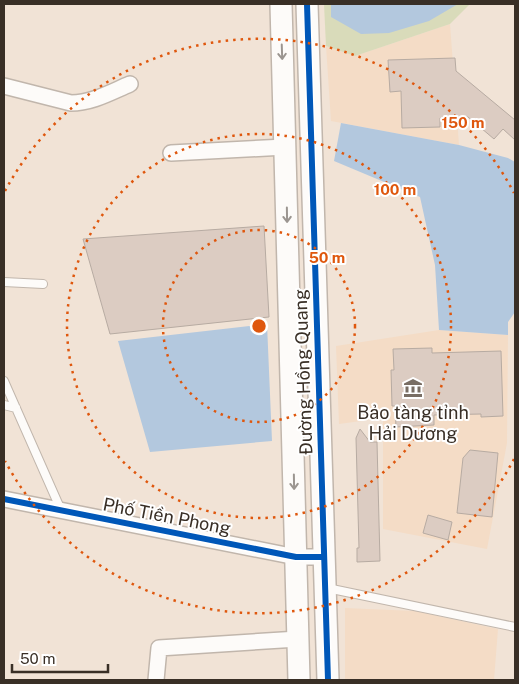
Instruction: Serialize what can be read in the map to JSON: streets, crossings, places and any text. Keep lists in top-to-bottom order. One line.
{"streets":{"street":["Đường Hồng Quang","Phố Tiền Phong"]},"crossings":[["Đường Hồng Quang","Phố Tiền Phong"]],"places":{"museum":["Bảo tàng tỉnh Hải Dương"]},"scale_bar":"50 m","rings":["150 m","100 m","50 m"]}
